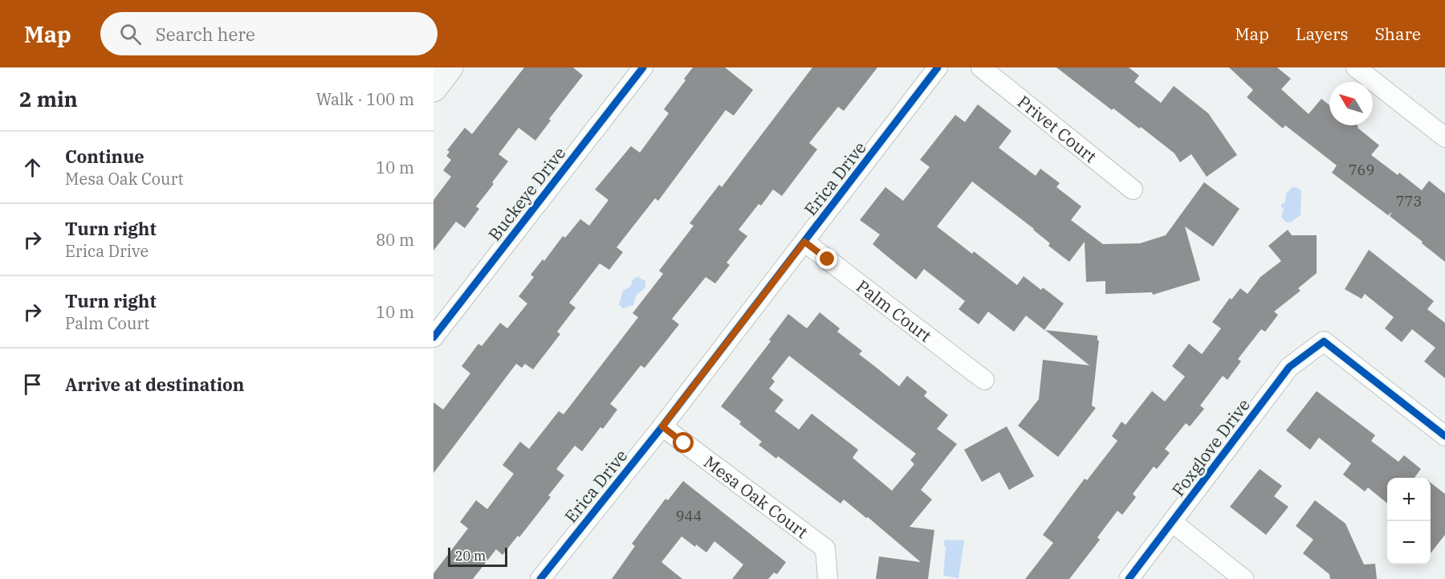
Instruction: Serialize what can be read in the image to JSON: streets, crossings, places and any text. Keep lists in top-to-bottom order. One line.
{"streets":{"street":["Privet Court","Erica Drive","Buckeye Drive","Palm Court","Foxglove Drive","Mesa Oak Court"]},"crossings":[["Erica Drive","Palm Court"],["Erica Drive","Mesa Oak Court"]],"house_numbers":["769","773","944"],"scale_bar":"20 m","north":"top left","page":{"header":"Map","search":"Search here","nav":["Map","Layers","Share"],"heading":["2 min","Walk · 100 m"],"list":[["Continue","Mesa Oak Court","10 m"],["Turn right","Erica Drive","80 m"],["Turn right","Palm Court","10 m"],"Arrive at destination"],"map_buttons":["+","−"],"scale":"20 m"}}
